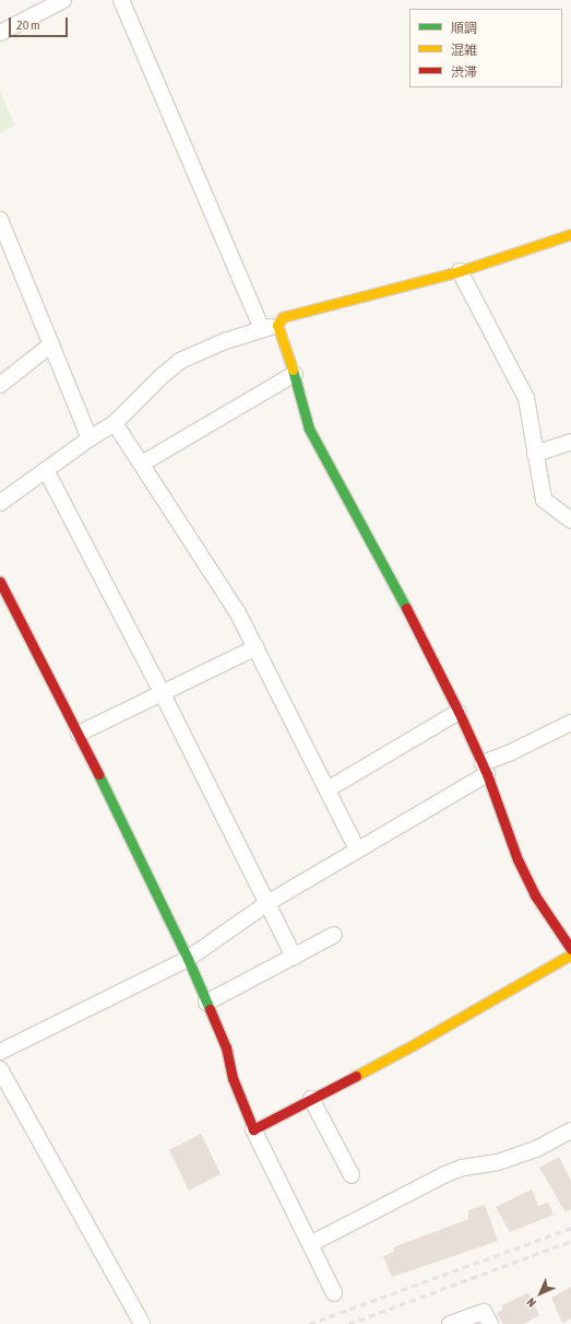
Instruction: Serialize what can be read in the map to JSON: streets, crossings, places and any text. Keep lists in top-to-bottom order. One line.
{"legend":["順調","混雑","渋滞"],"scale_bar":"20 m","north":"bottom left"}
